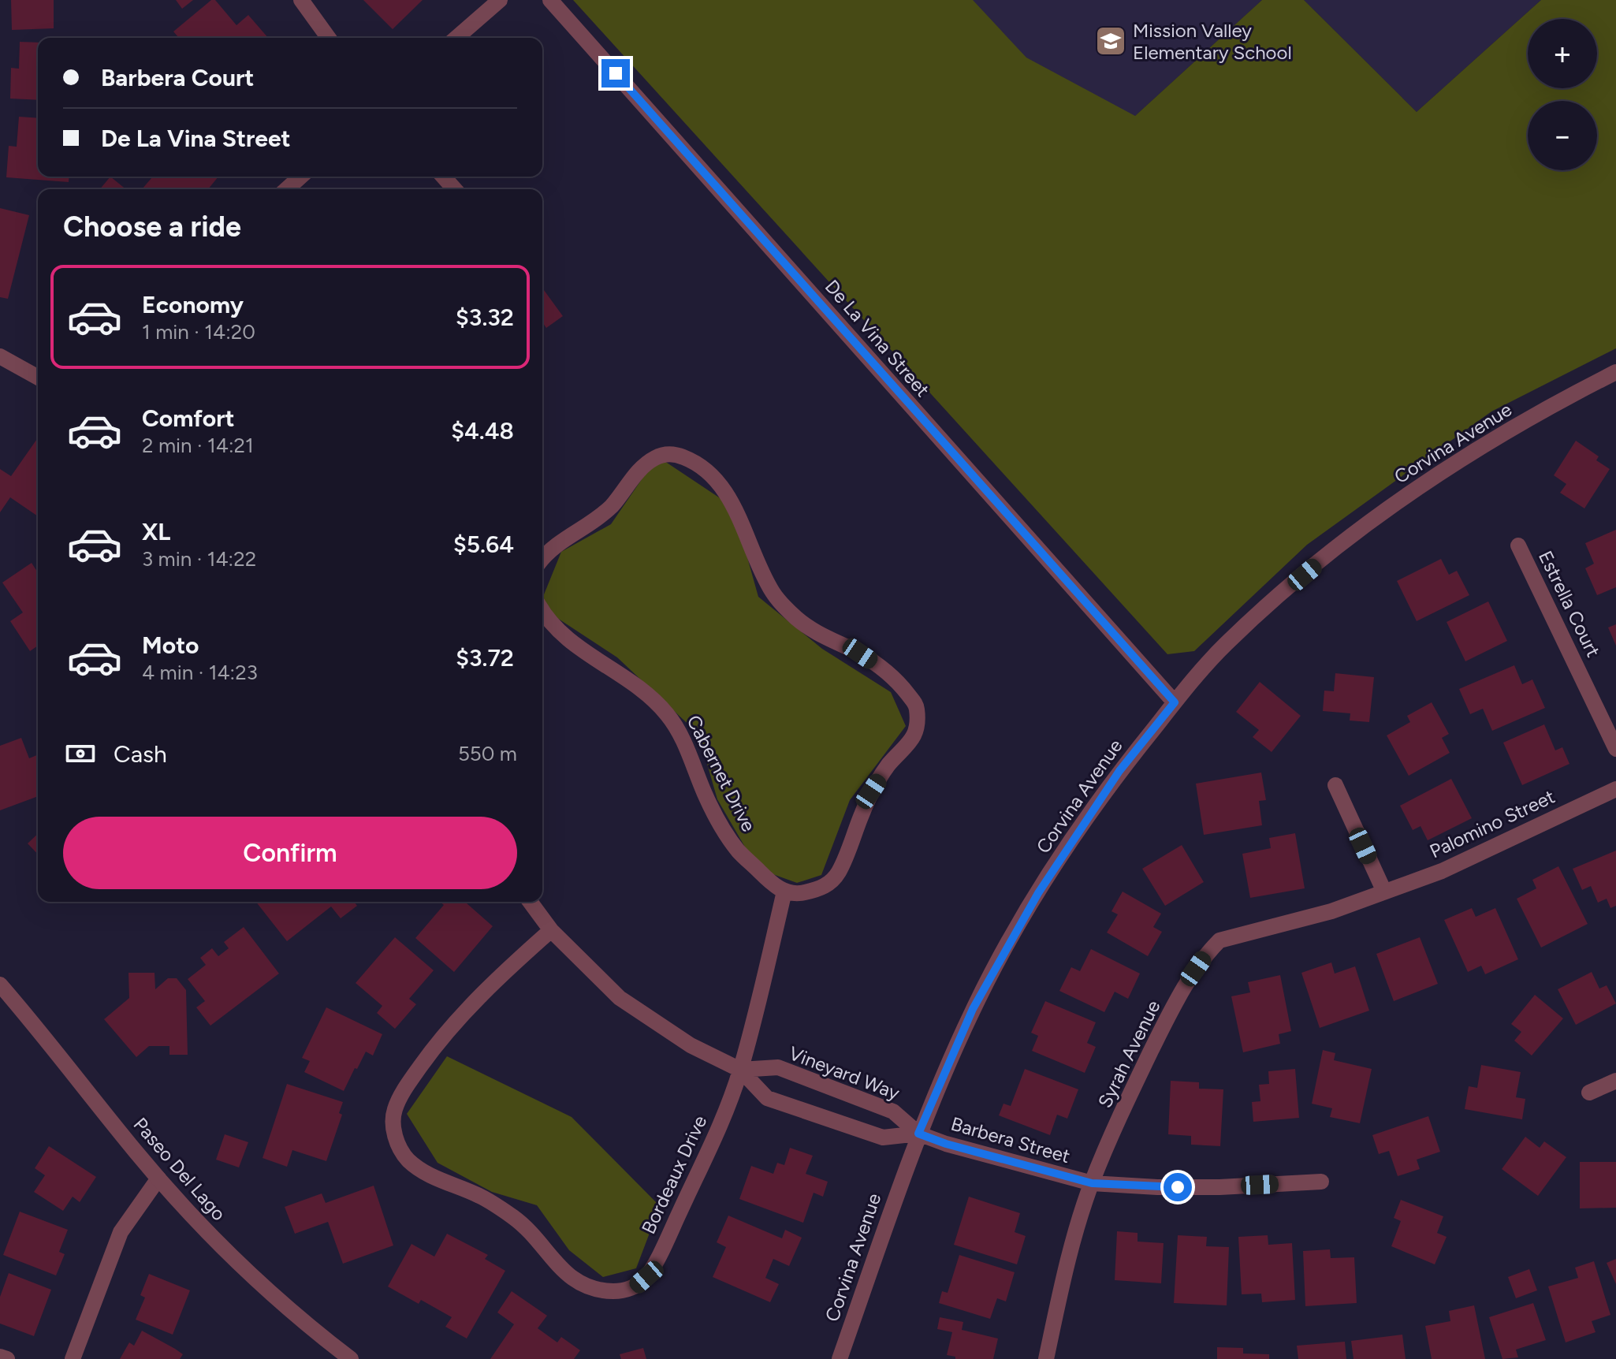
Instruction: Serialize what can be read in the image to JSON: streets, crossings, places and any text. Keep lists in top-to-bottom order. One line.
{"streets":{"street":["De La Vina Street","Corvina Avenue","Estrella Court","Cabernet Drive","Palomino Street","Syrah Avenue","Vineyard Way","Barbera Street","Paseo Del Lago","Bordeaux Drive"]},"crossings":[["De La Vina Street","Corvina Avenue"],["Corvina Avenue","Vineyard Way"],["Corvina Avenue","Barbera Street"],["Cabernet Drive","Bordeaux Drive"],["Palomino Street","Syrah Avenue"],["Syrah Avenue","Barbera Street"],["Vineyard Way","Barbera Street"],["Vineyard Way","Bordeaux Drive"]],"places":{"school or university":["Mission Valley Elementary School"]},"page":{"map_buttons":["+","−"],"banner":["Barbera Court","De La Vina Street"],"heading":"Choose a ride","list":[{"name":"Economy","note":"1 min · 14:20","value":"$3.32"},{"name":"Comfort","note":"2 min · 14:21","value":"$4.48"},{"name":"XL","note":"3 min · 14:22","value":"$5.64"},{"name":"Moto","note":"4 min · 14:23","value":"$3.72"}],"pay":["Cash","550 m"],"buttons":"Confirm"}}
